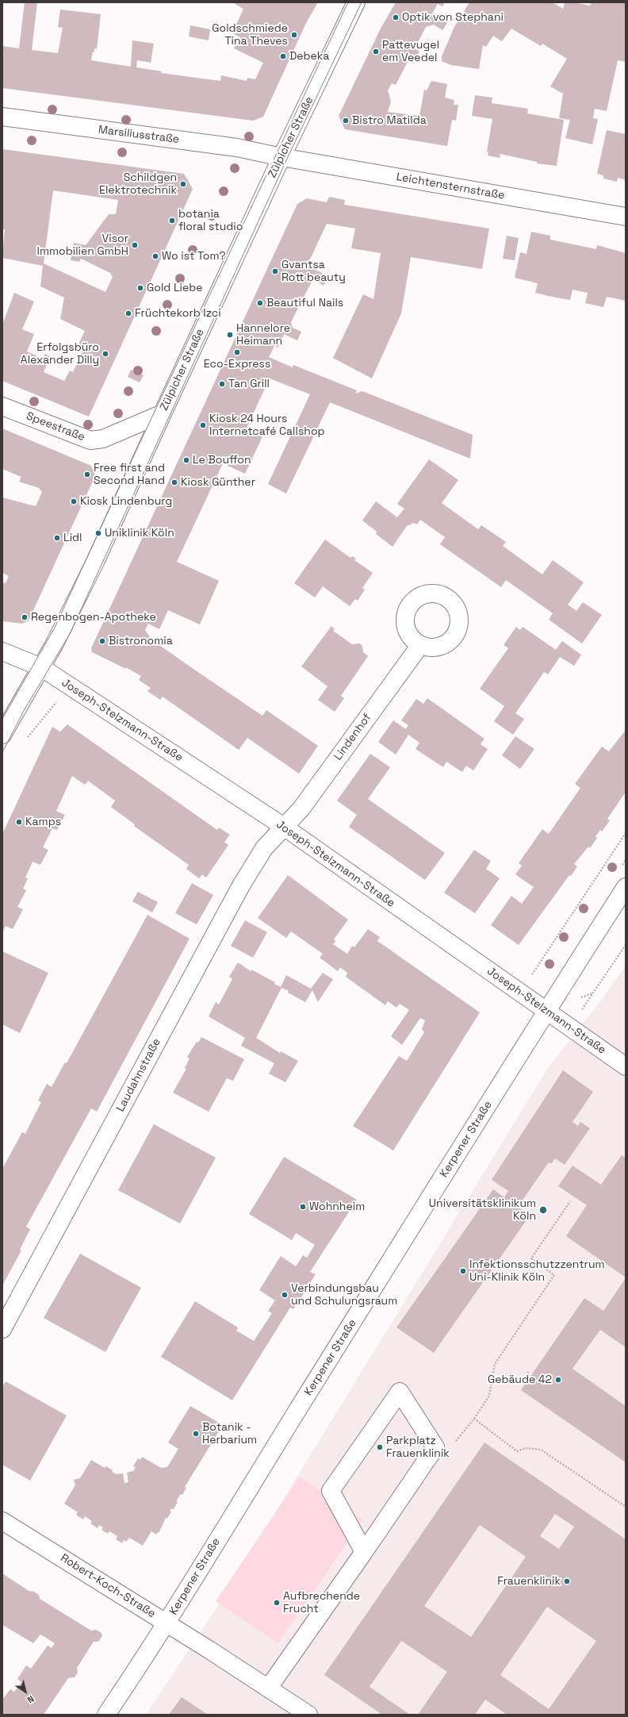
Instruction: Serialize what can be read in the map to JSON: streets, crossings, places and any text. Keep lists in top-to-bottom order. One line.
{"streets":{"street":["Marsiliusstraße","Zülpicher Straße","Leichtensternstraße","Speestraße","Joseph-Stelzmann-Straße","Lindenhof","Laudahnstraße","Kerpener Straße","Robert-Koch-Straße"]},"crossings":[["Marsiliusstraße","Zülpicher Straße"],["Marsiliusstraße","Leichtensternstraße"],["Zülpicher Straße","Leichtensternstraße"],["Zülpicher Straße","Speestraße"],["Zülpicher Straße","Joseph-Stelzmann-Straße"],["Joseph-Stelzmann-Straße","Lindenhof"],["Joseph-Stelzmann-Straße","Laudahnstraße"],["Joseph-Stelzmann-Straße","Kerpener Straße"],["Lindenhof","Laudahnstraße"],["Kerpener Straße","Robert-Koch-Straße"]],"places":["Optik von Stephani","Goldschmiede Tina Theves","Pattevugel em Veedel","Debeka","Bistro Matilda","Schildgen Elektrotechnik","botania floral studio","Visor Immobilien GmbH","Wo ist Tom?","Gvantsa Rott beauty","Gold Liebe","Beautiful Nails","Früchtekorb Izci","Hannelore Heimann","Eco-Express","Erfolgsbüro Alexander Dilly","Tan Grill","Kiosk 24 Hours Internetcafé Callshop","Le Bouffon","Free first and Second Hand","Kiosk Günther","Kiosk Lindenburg","Uniklinik Köln","Lidl","Regenbogen-Apotheke","Bistronomia","Kamps","Wohnheim","Universitätsklinikum Köln","Infektionsschutzzentrum Uni-Klinik Köln","Verbindungsbau und Schulungsraum","Gebäude 42","Botanik - Herbarium","Parkplatz Frauenklinik","Frauenklinik","Aufbrechende Frucht"],"north":"bottom right"}
